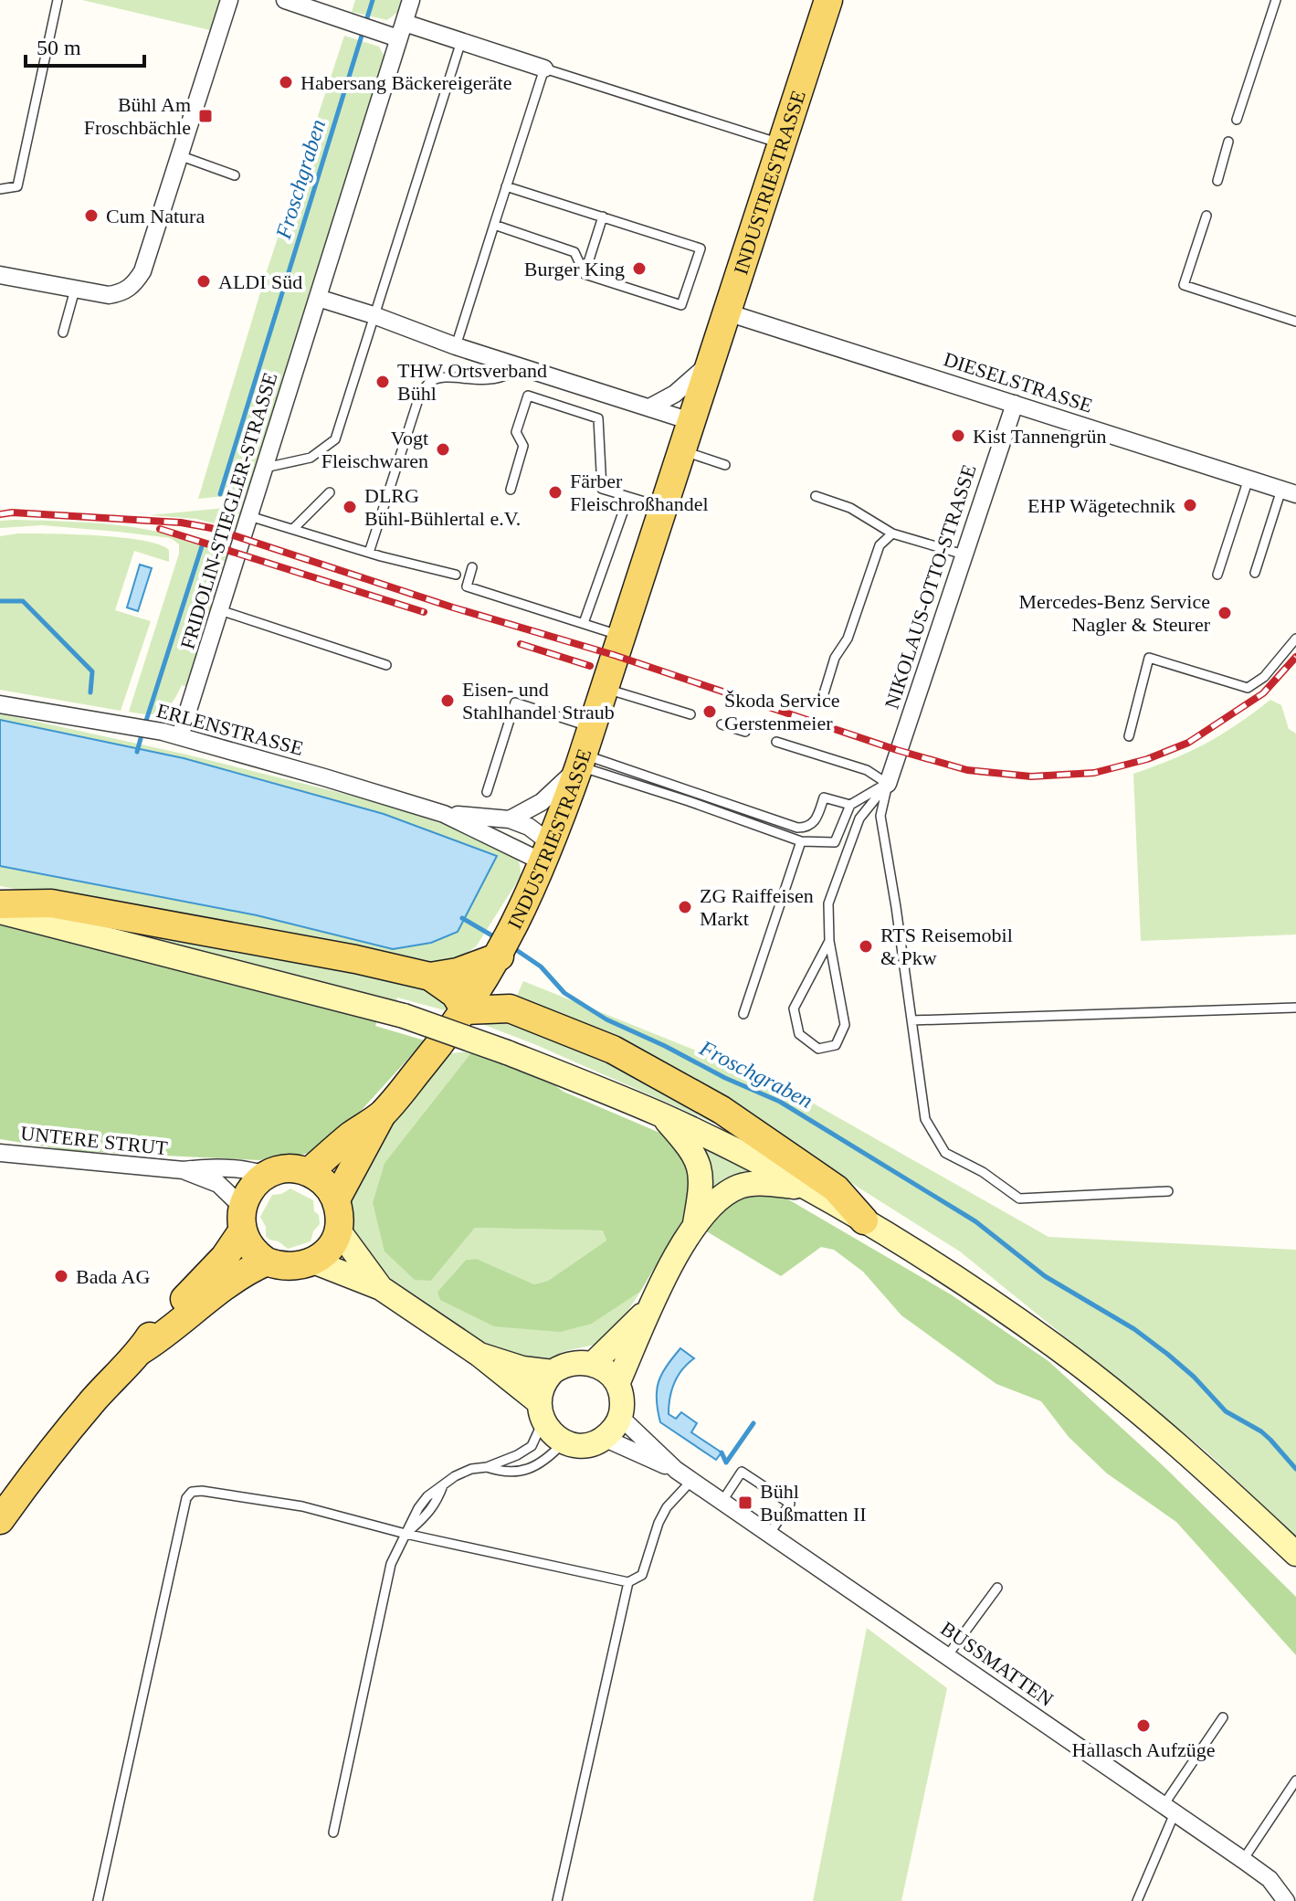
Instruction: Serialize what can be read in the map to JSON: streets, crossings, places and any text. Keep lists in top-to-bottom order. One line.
{"streets":{"main road":["INDUSTRIESTRASSE"],"street":["DIESELSTRASSE","FRIDOLIN-STIEGLER-STRASSE","NIKOLAUS-OTTO-STRASSE","ERLENSTRASSE","UNTERE STRUT","BUSSMATTEN"]},"crossings":[["INDUSTRIESTRASSE","DIESELSTRASSE"],["INDUSTRIESTRASSE","ERLENSTRASSE"],["DIESELSTRASSE","NIKOLAUS-OTTO-STRASSE"],["FRIDOLIN-STIEGLER-STRASSE","ERLENSTRASSE"]],"water":["Froschgraben"],"places":{"other":["Habersang Bäckereigeräte","Cum Natura","Burger King","ALDI Süd","THW Ortsverband Bühl","Kist Tannengrün","Vogt Fleischwaren","Färber Fleischroßhandel","EHP Wägetechnik","DLRG Bühl-Bühlertal e.V.","Mercedes-Benz Service Nagler & Steurer","Eisen- und Stahlhandel Straub","Škoda Service Gerstenmeier","ZG Raiffeisen Markt","RTS Reisemobil & Pkw","Bada AG","Hallasch Aufzüge"],"transit":["Bühl Am Froschbächle","Bühl Bußmatten II"]},"scale_bar":"50 m"}
